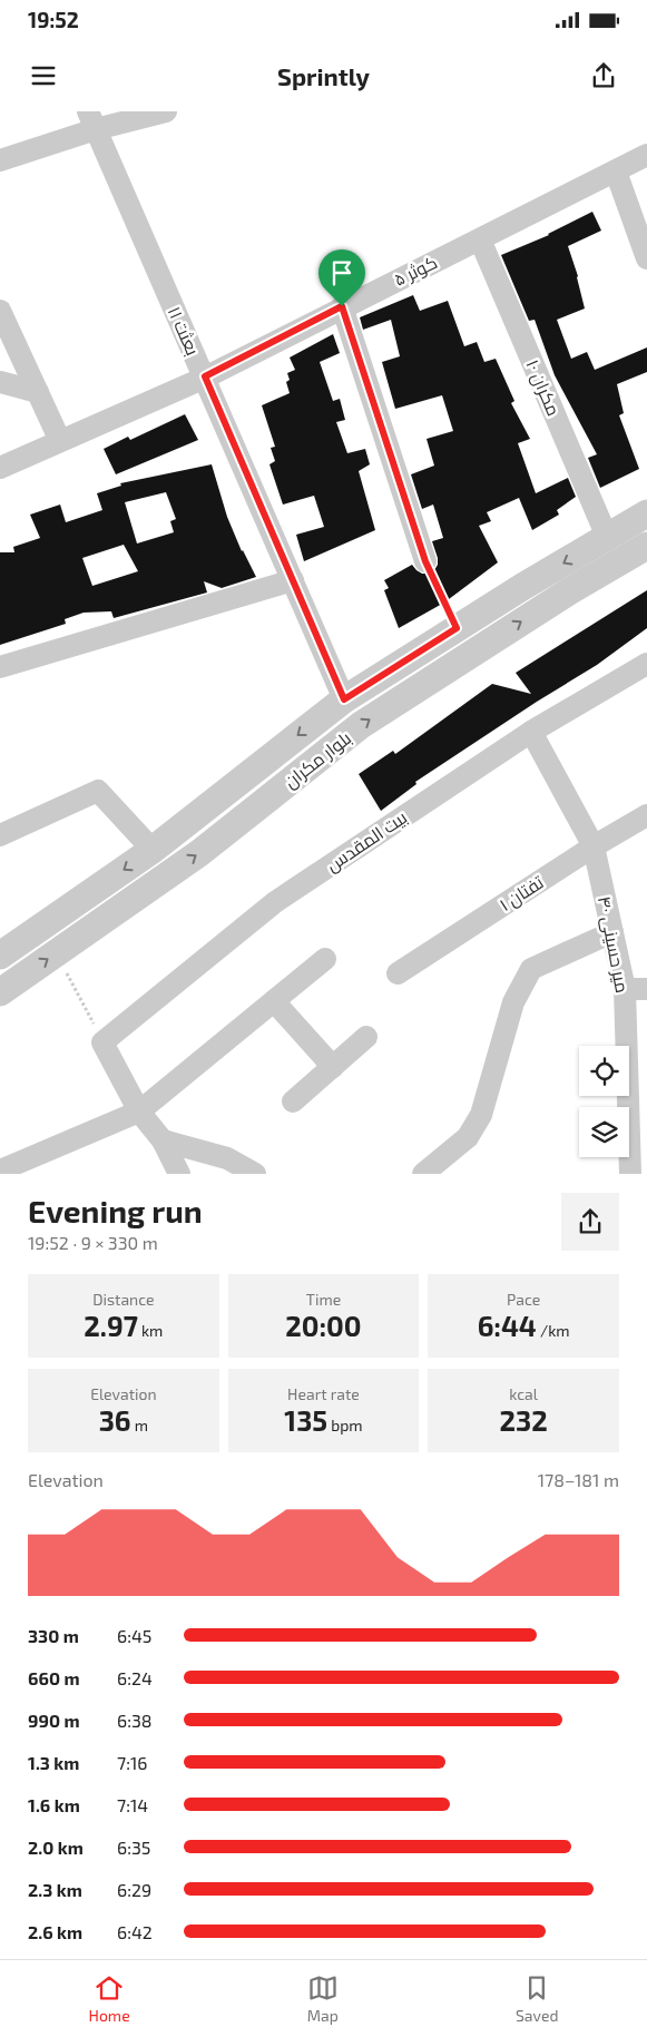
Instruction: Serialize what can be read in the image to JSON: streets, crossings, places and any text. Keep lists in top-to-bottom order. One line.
{"streets":{"street":["کوثر ۵","بعثت ۱۱","مکران ۱۰","بلوار مکران","بیت المقدس","تفتان ۱","میر حسینی ۴۰"]},"crossings":[["کوثر ۵","بعثت ۱۱"],["کوثر ۵","مکران ۱۰"],["بعثت ۱۱","بلوار مکران"],["مکران ۱۰","بلوار مکران"],["بیت المقدس","میر حسینی ۴۰"],["تفتان ۱","میر حسینی ۴۰"]],"page":{"status":"19:52","header":"Sprintly","heading":["Evening run","19:52 · 9 × 330 m"],"stats":[["Distance","2.97 km"],["Time","20:00"],["Pace","6:44 /km"],["Elevation","36 m"],["Heart rate","135 bpm"],["kcal","232"]],"chart":["Elevation","178–181 m"],"list":[{"name":"330 m","note":"6:45"},{"name":"660 m","note":"6:24"},{"name":"990 m","note":"6:38"},{"name":"1.3 km","note":"7:16"},{"name":"1.6 km","note":"7:14"},{"name":"2.0 km","note":"6:35"},{"name":"2.3 km","note":"6:29"},{"name":"2.6 km","note":"6:42"}],"tabs":["Home","Map","Saved"]}}
